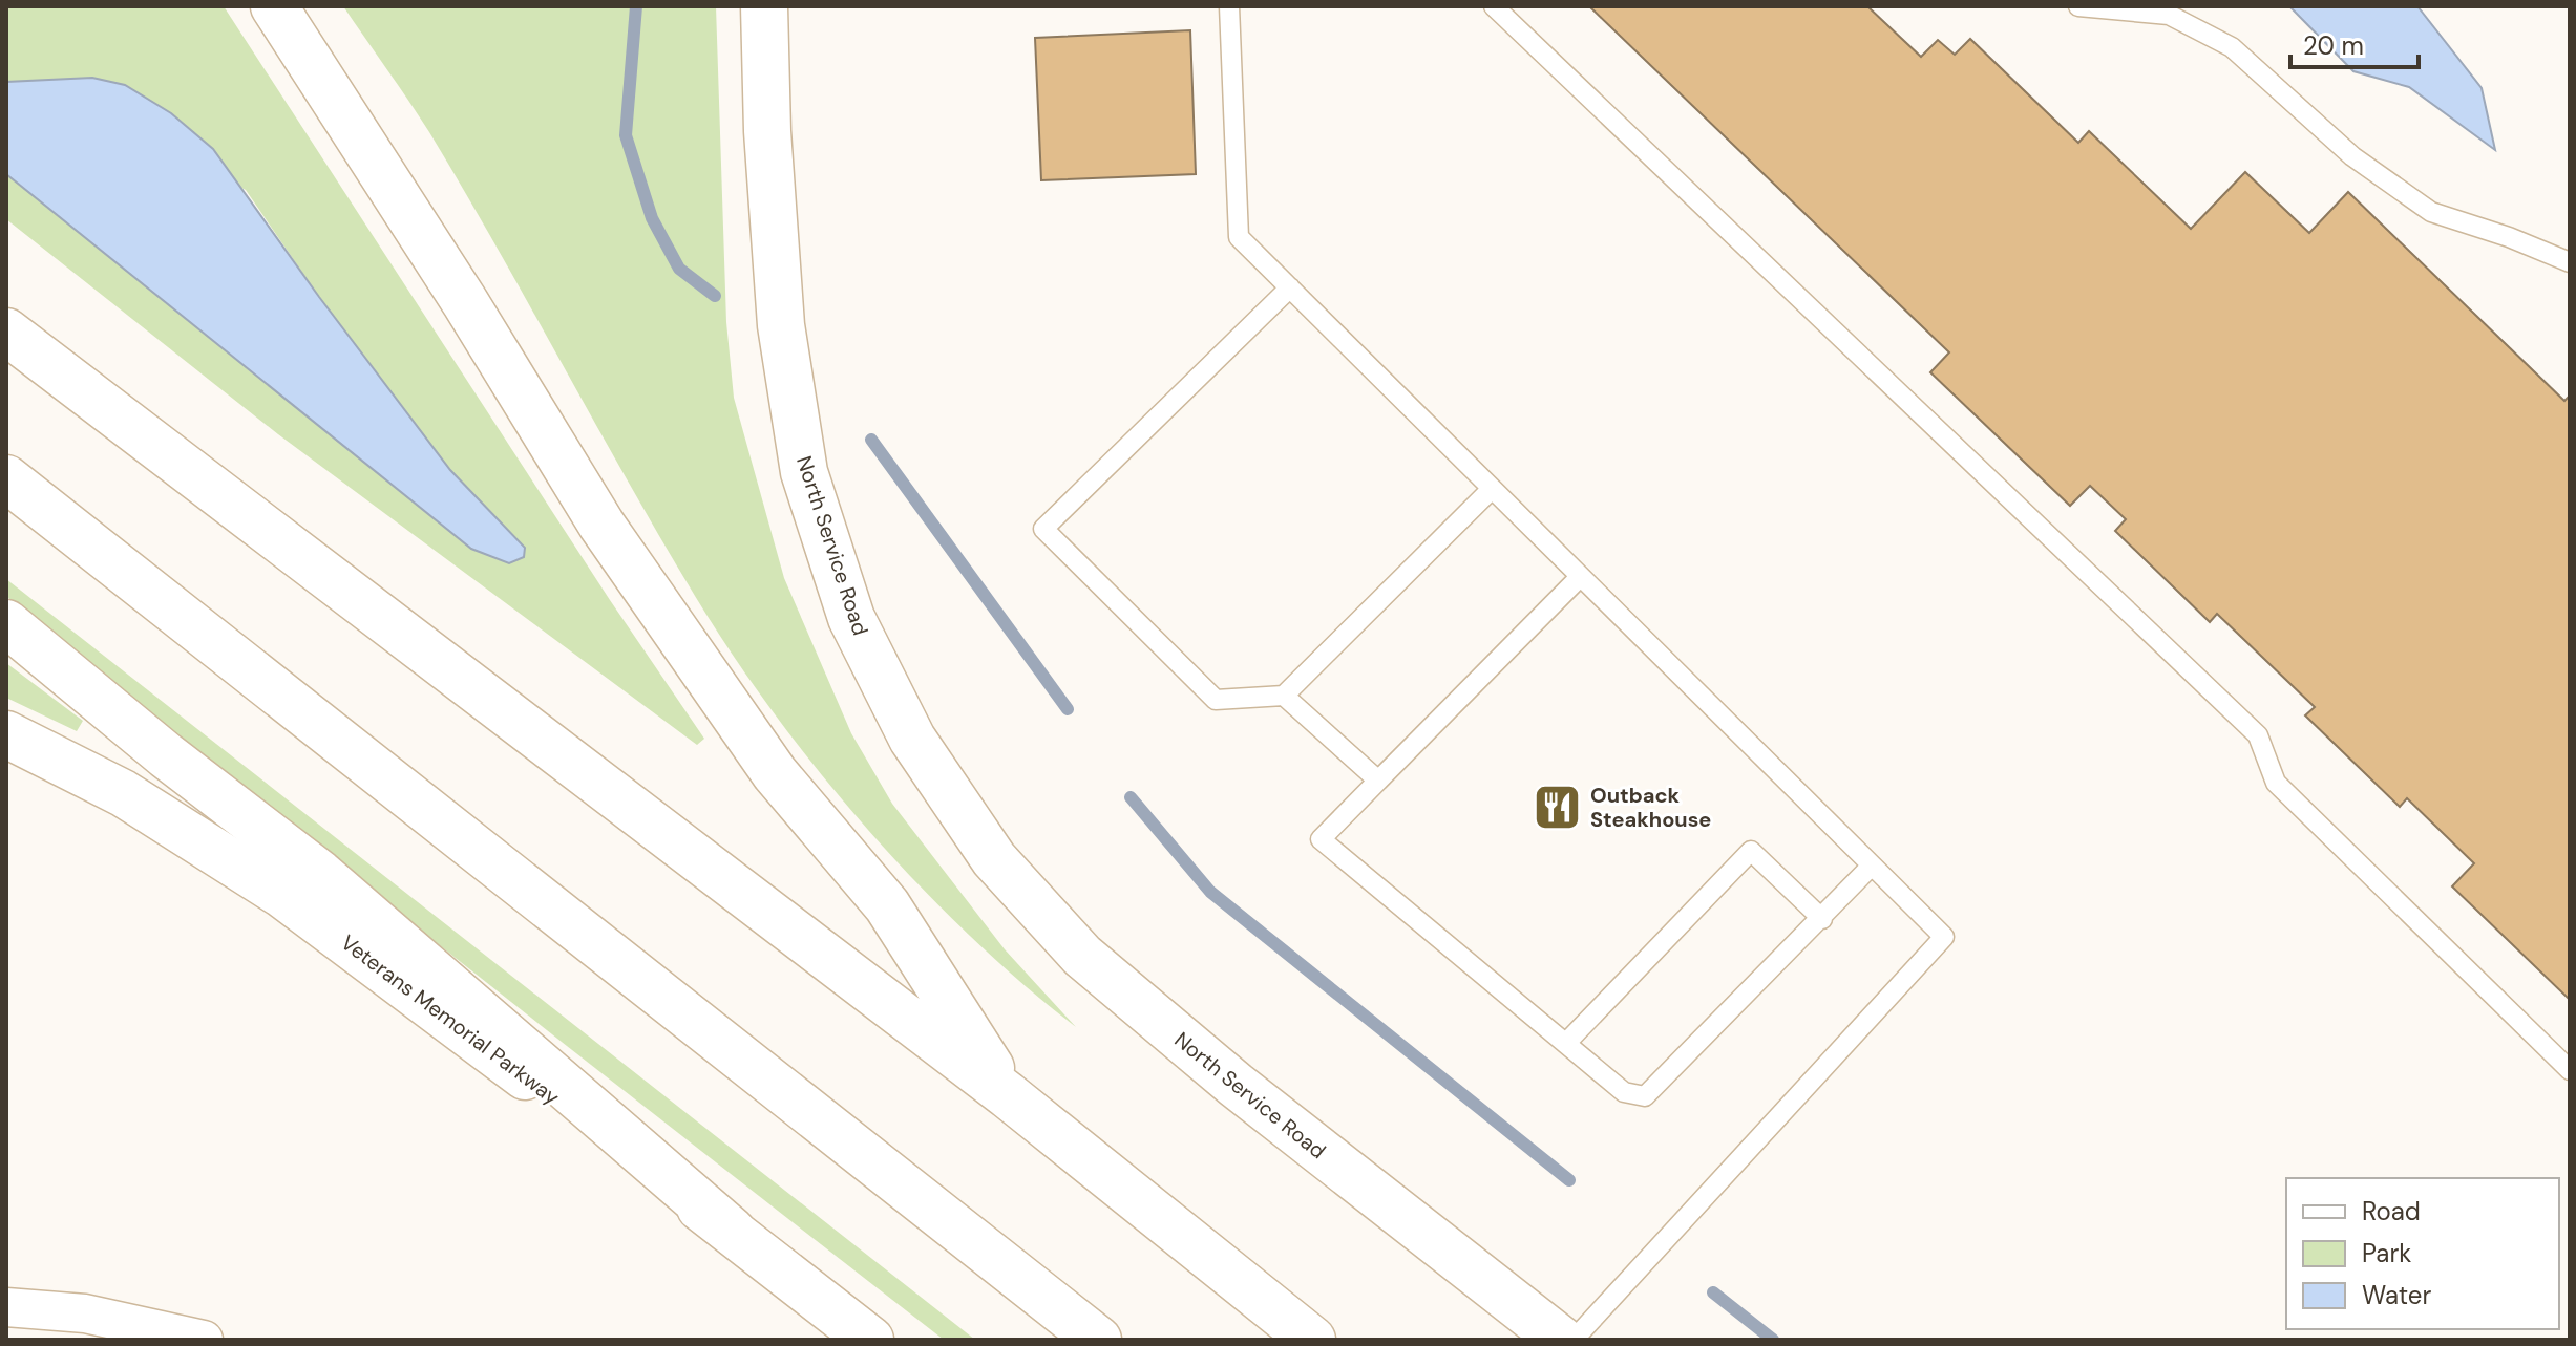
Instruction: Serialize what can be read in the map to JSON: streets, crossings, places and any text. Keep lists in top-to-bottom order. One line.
{"streets":{"main road":["North Service Road","Veterans Memorial Parkway"]},"places":{"restaurant":["Outback Steakhouse"]},"legend":["Road","Park","Water"],"scale_bar":"20 m"}
